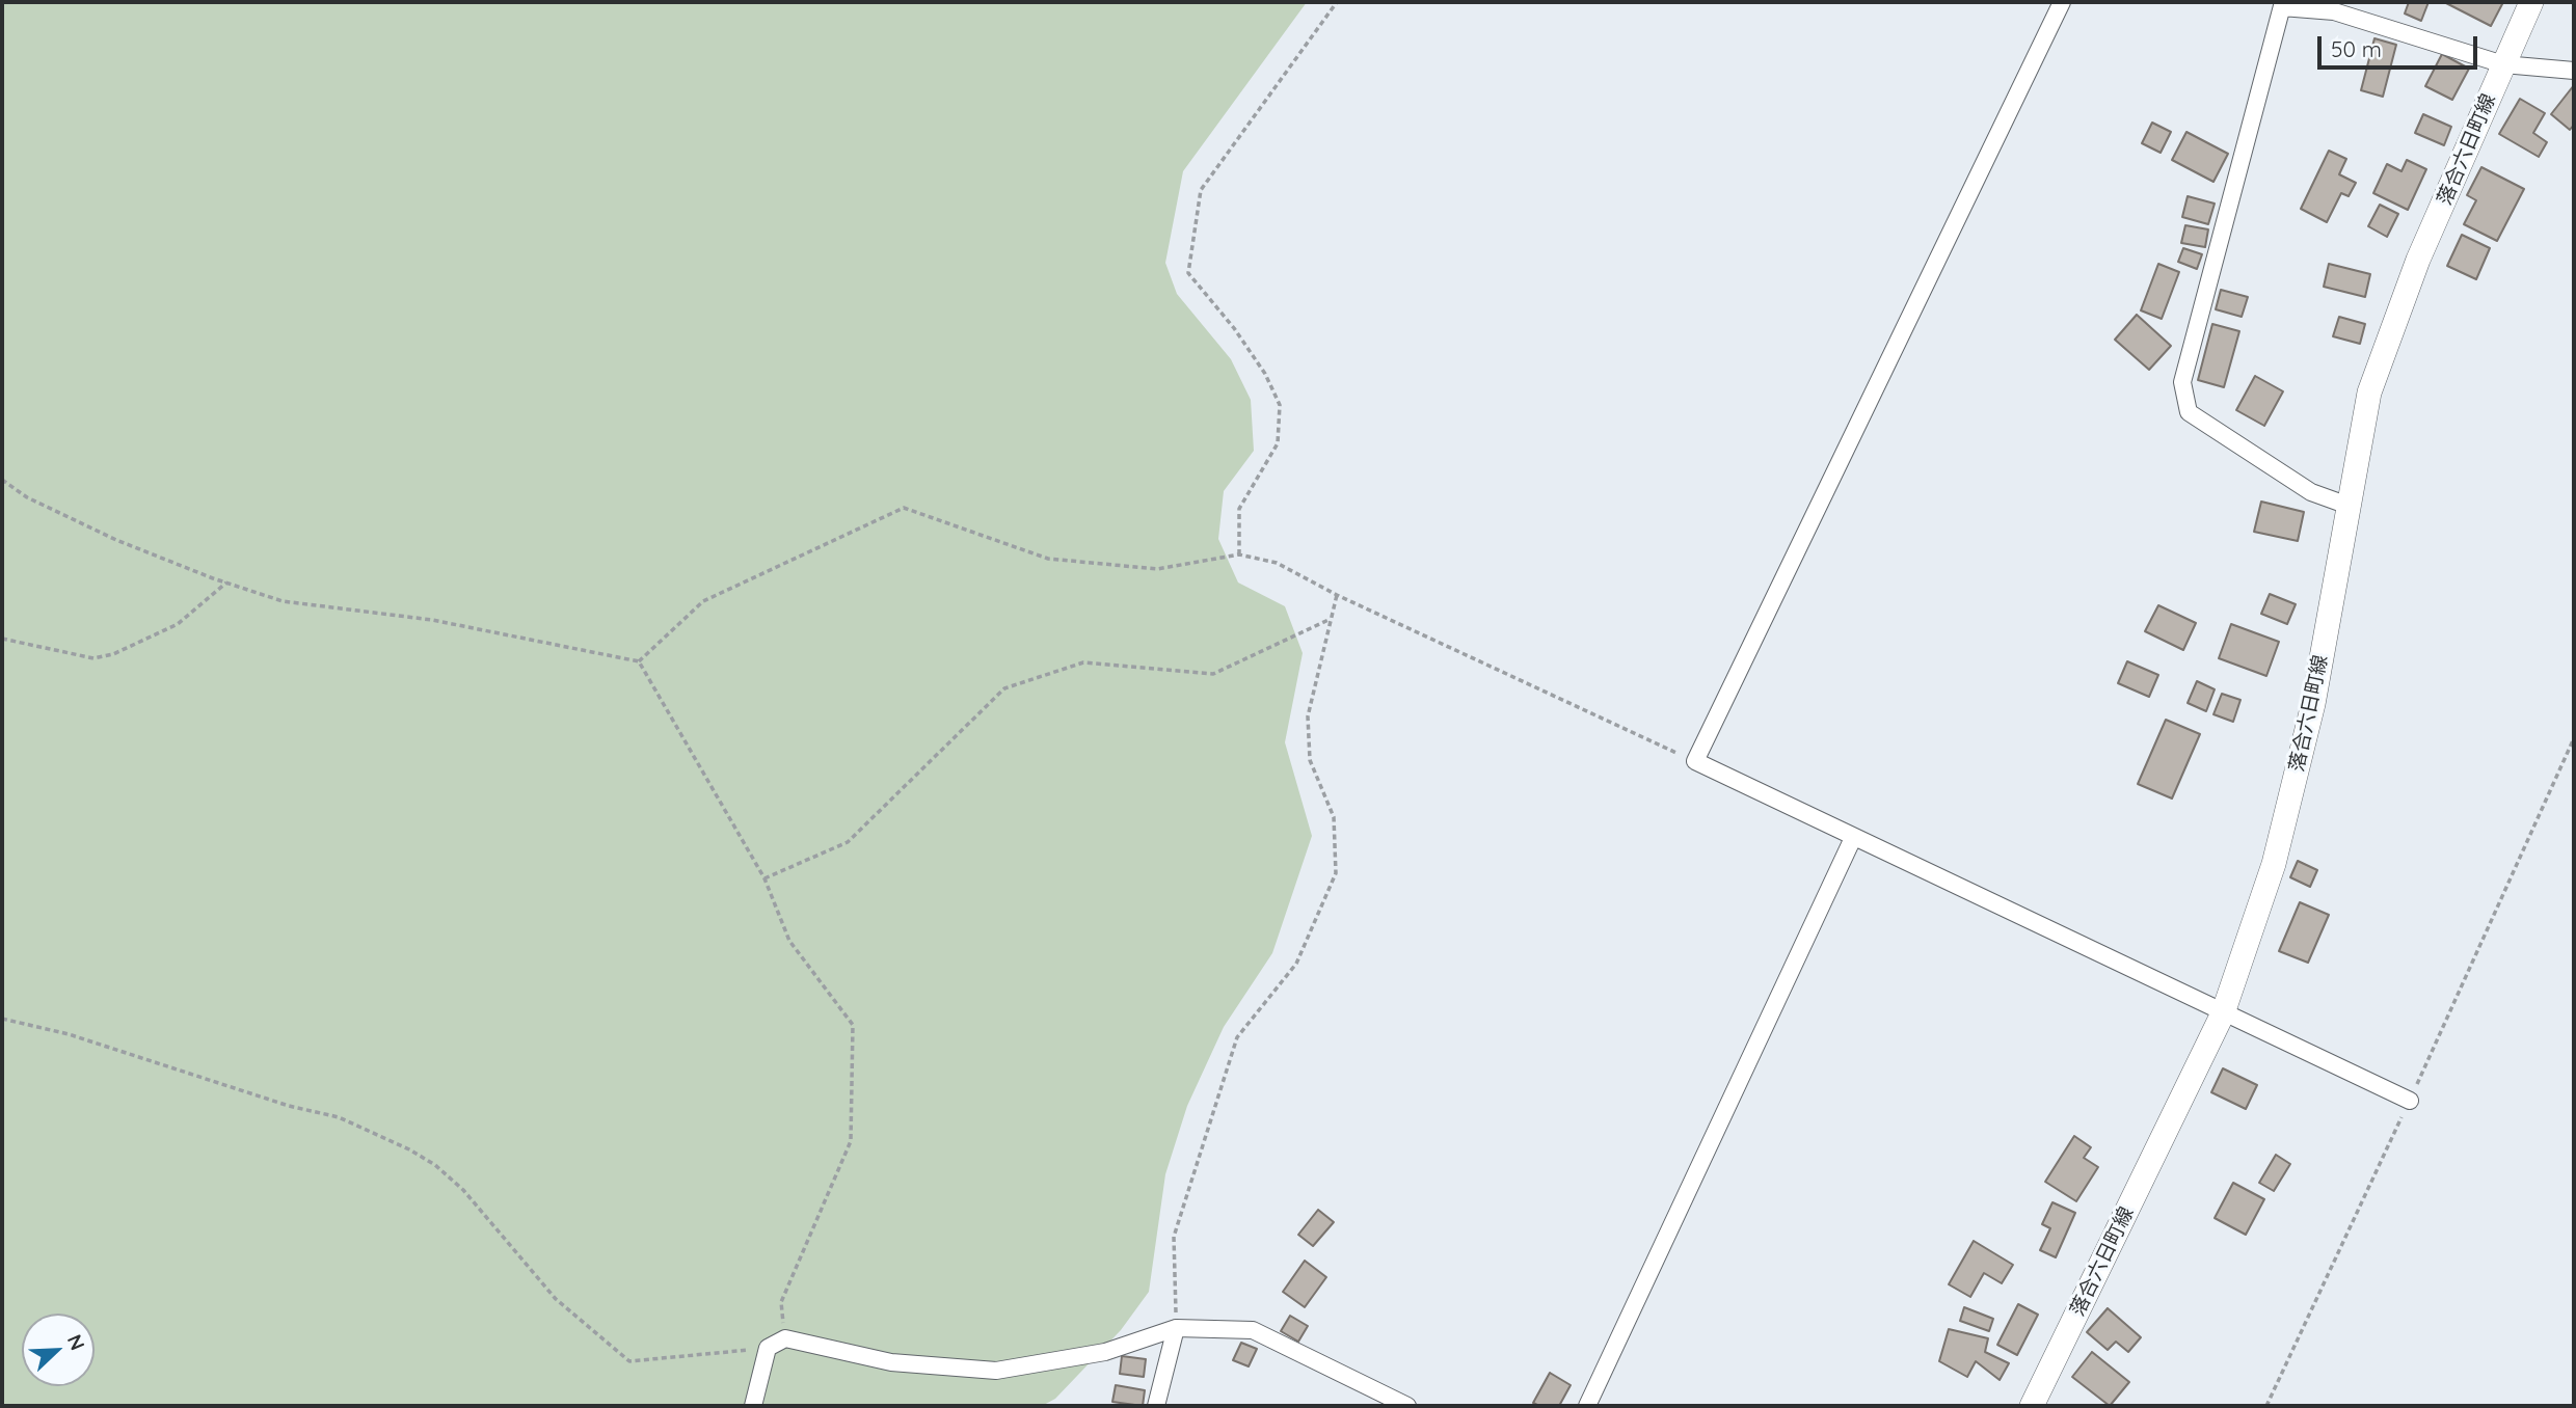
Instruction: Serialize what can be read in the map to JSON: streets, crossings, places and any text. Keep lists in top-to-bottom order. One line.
{"streets":{"main road":["落合六日町線"]},"scale_bar":"50 m","north":"top right"}
